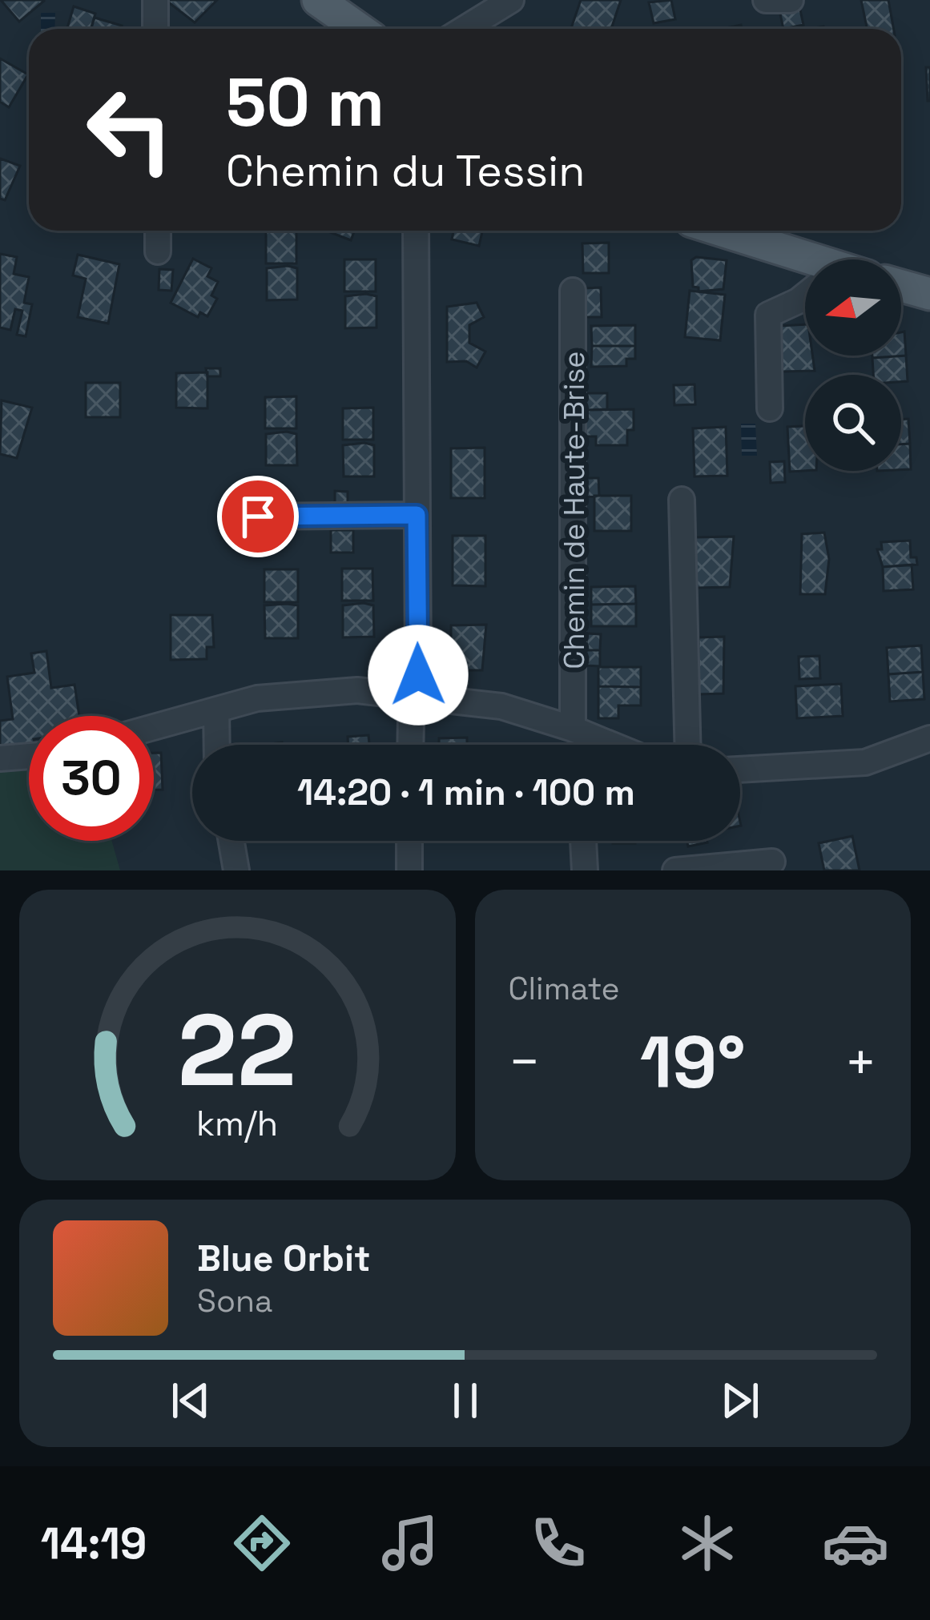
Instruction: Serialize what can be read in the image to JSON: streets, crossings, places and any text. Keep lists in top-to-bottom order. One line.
{"streets":{"street":["Chemin de Haute-Brise"]},"north":"left","page":{"turn":["50 m","Chemin du Tessin"],"limit":"30","trip":"14:20 · 1 min · 100 m","tile":"Climate","heat":["−","19°","+"],"song":["Blue Orbit","Sona"],"tabs":"14:19","gauge":["22","km/h"]}}
